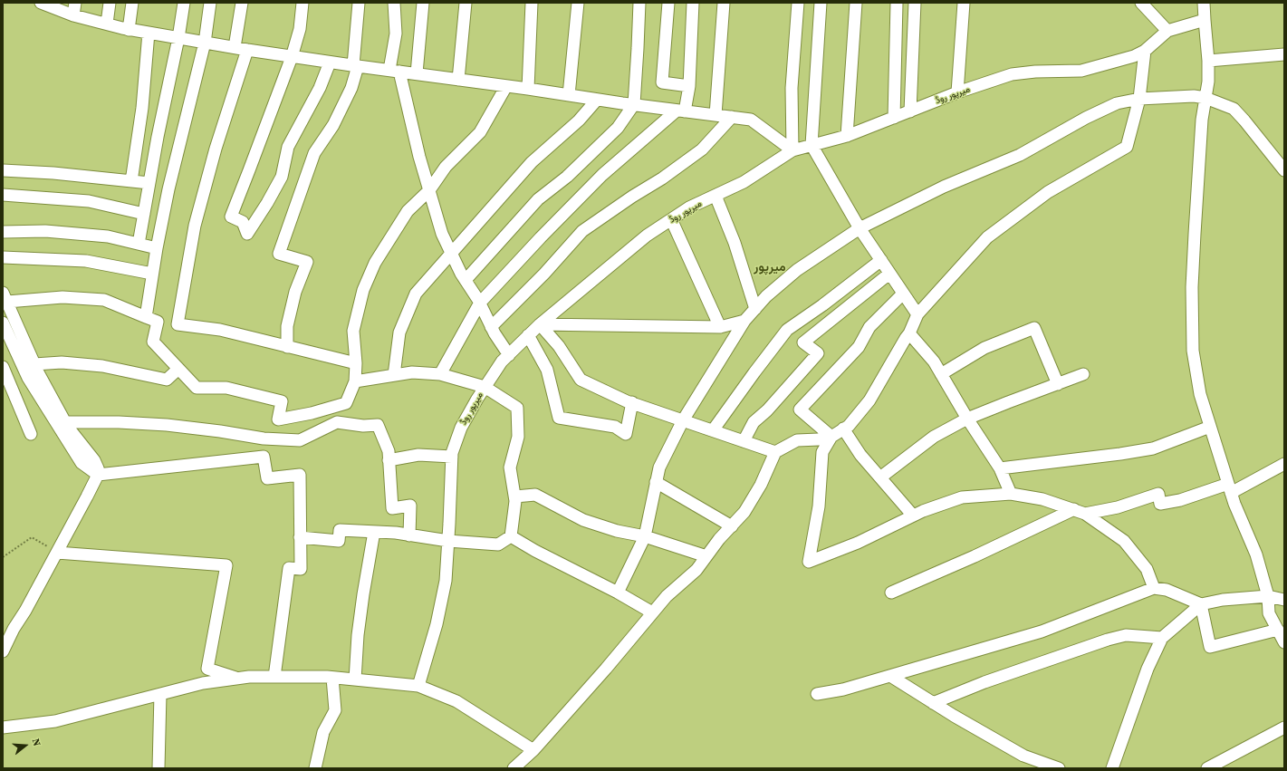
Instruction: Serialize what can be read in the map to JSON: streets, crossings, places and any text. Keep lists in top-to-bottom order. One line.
{"streets":{"street":["میرپور روڈ"]},"districts":["میرپور"],"north":"right"}
